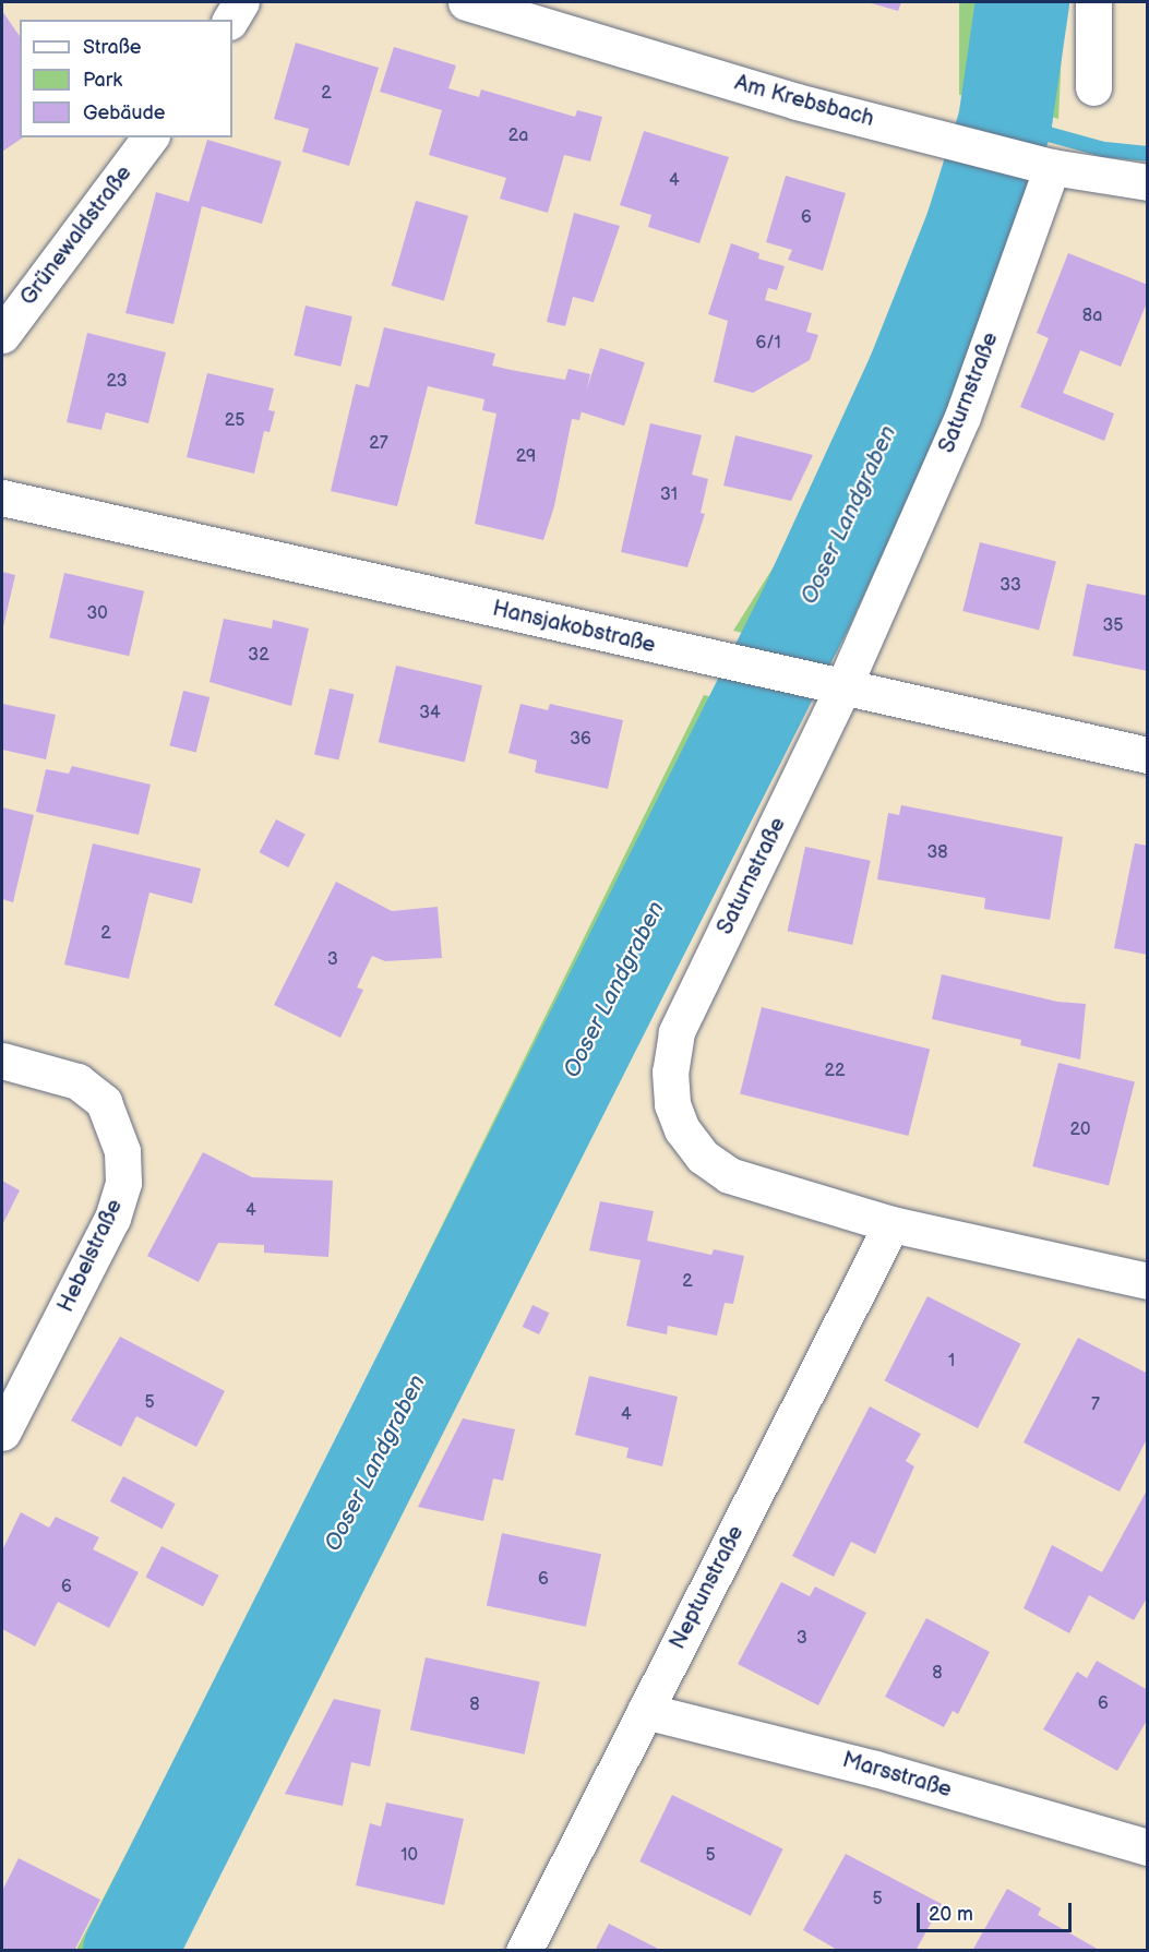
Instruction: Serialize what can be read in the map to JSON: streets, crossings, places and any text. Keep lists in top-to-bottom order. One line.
{"streets":{"street":["Am Krebsbach","Grünewaldstraße","Saturnstraße","Hansjakobstraße","Hebelstraße","Neptunstraße","Marsstraße"]},"crossings":[["Am Krebsbach","Saturnstraße"],["Saturnstraße","Hansjakobstraße"],["Saturnstraße","Neptunstraße"],["Neptunstraße","Marsstraße"]],"water":["Ooser Landgraben"],"house_numbers":["2","2a","4","6","8a","6/1","23","25","27","29","31","33","30","35","32","34","36","38","2","3","22","20","4","2","1","5","7","4","6","6","3","8","6","8","10","5","5"],"legend":["Straße","Park","Gebäude"],"scale_bar":"20 m"}
